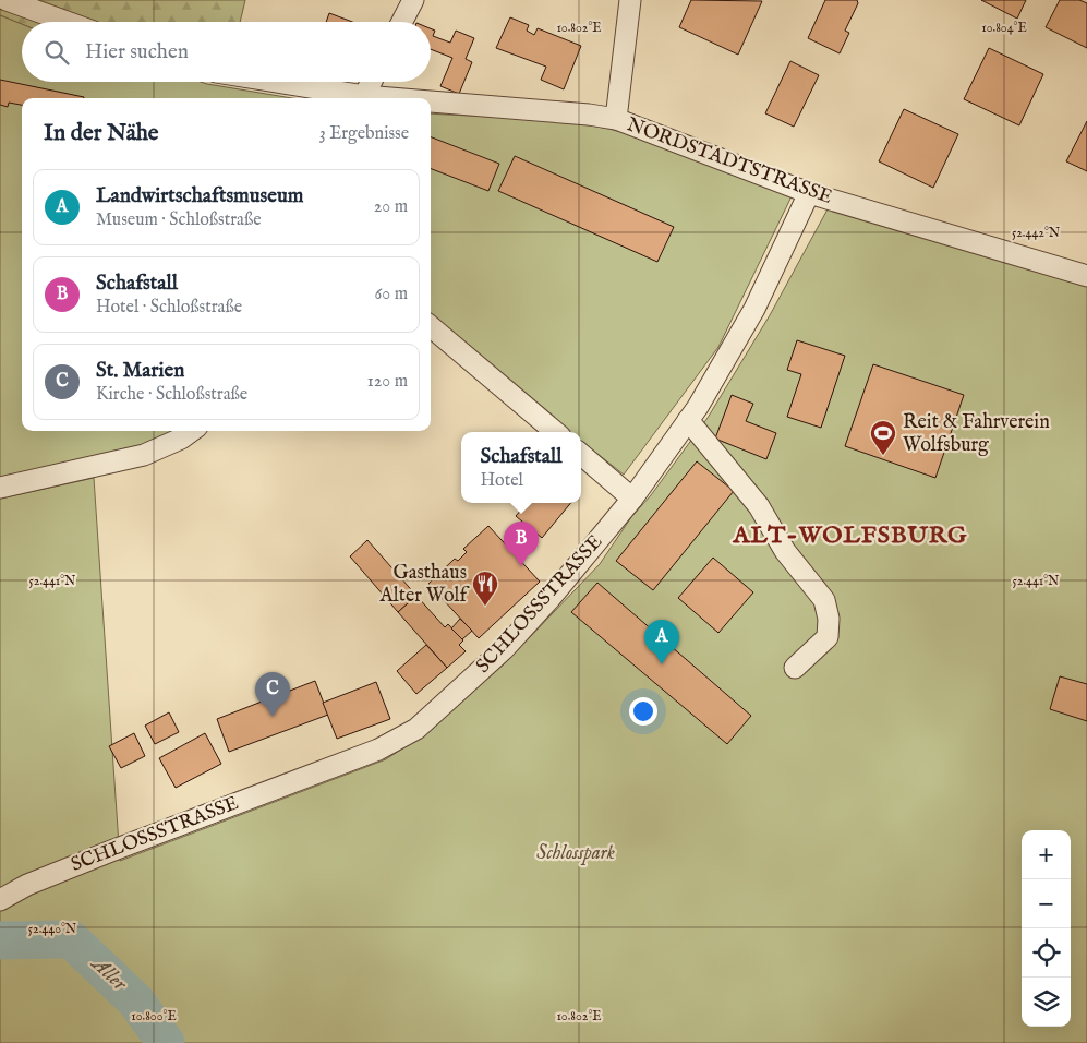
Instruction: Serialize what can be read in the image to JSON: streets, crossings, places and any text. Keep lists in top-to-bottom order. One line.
{"streets":{"street":["NORDSTADTSTRASSE","SCHLOSSSTRASSE"]},"crossings":[["NORDSTADTSTRASSE","SCHLOSSSTRASSE"]],"districts":["ALT-WOLFSBURG"],"water":["Aller"],"parks":["Schlosspark"],"places":{"sports":["Reit & Fahrverein Wolfsburg"],"restaurant":["Gasthaus Alter Wolf"]},"page":{"search":"Hier suchen","heading":["In der Nähe","3 Ergebnisse"],"list":[{"mark":"A","name":"Landwirtschaftsmuseum","note":"Museum · Schloßstraße","value":"20 m"},{"mark":"B","name":"Schafstall","note":"Hotel · Schloßstraße","value":"60 m"},{"mark":"C","name":"St. Marien","note":"Kirche · Schloßstraße","value":"120 m"}],"popup":["Schafstall","Hotel"],"pins":["B","A","C"],"map_buttons":["+","−"]},"coordinates":["10.802°E","10.804°E","52.442°N","52.441°N","52.440°N","10.800°E"]}
